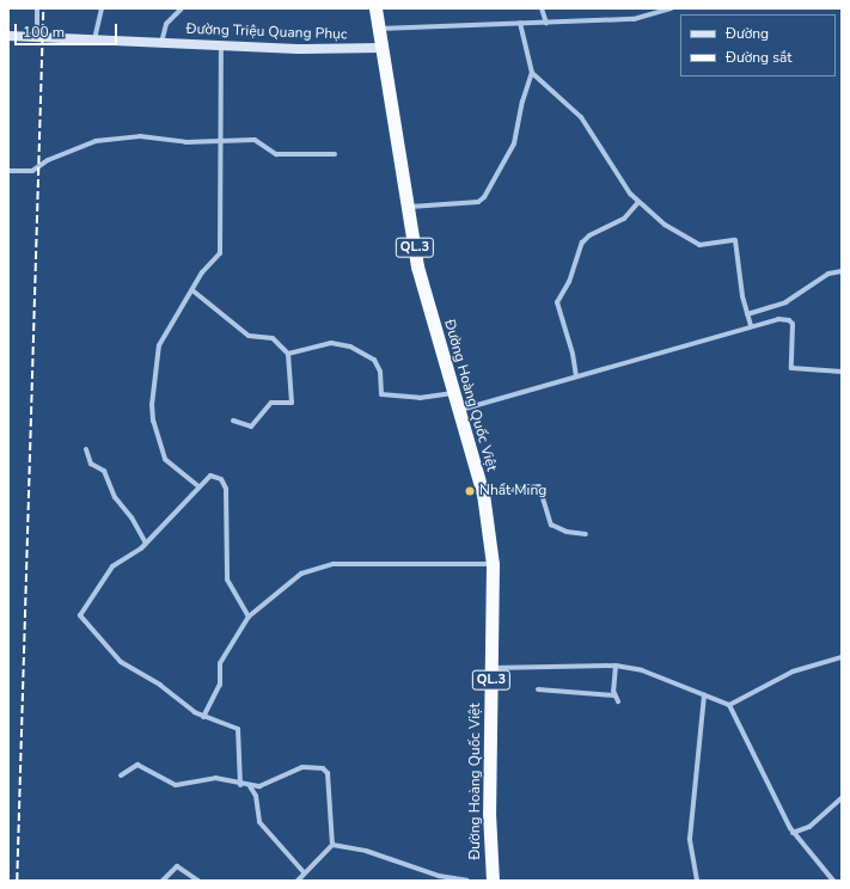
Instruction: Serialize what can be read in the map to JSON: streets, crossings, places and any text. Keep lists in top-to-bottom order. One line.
{"streets":{"highway":["QL.3","Đường Hoàng Quốc Việt"],"main road":["Đường Triệu Quang Phục"]},"crossings":[["Đường Triệu Quang Phục","Đường Hoàng Quốc Việt"]],"places":["Nhẩt Ming"],"legend":["Đường","Đường sắt"],"scale_bar":"100 m"}
